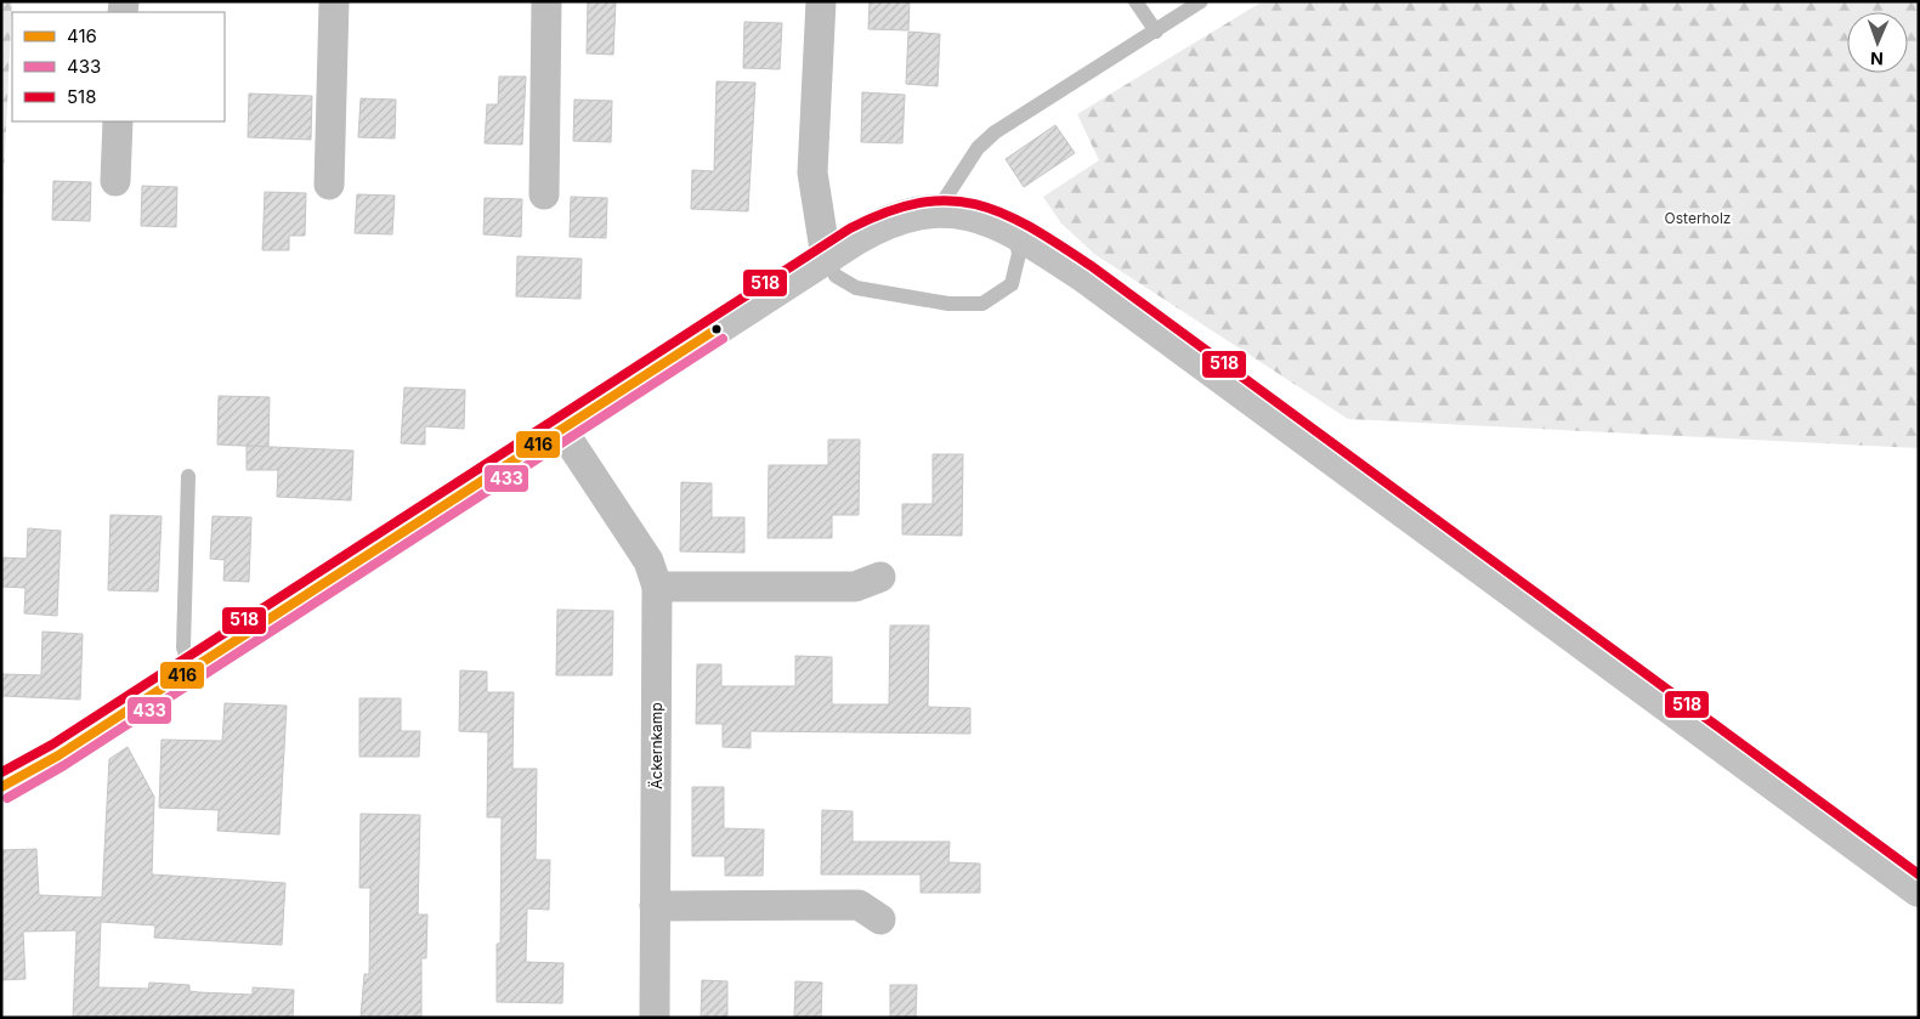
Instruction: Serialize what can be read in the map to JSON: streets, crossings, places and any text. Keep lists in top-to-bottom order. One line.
{"streets":{"street":["Äckernkamp"]},"parks":["Osterholz"],"lines":["transit line 518","transit line 416","transit line 433"],"legend":["416","433","518"],"north":"bottom"}
